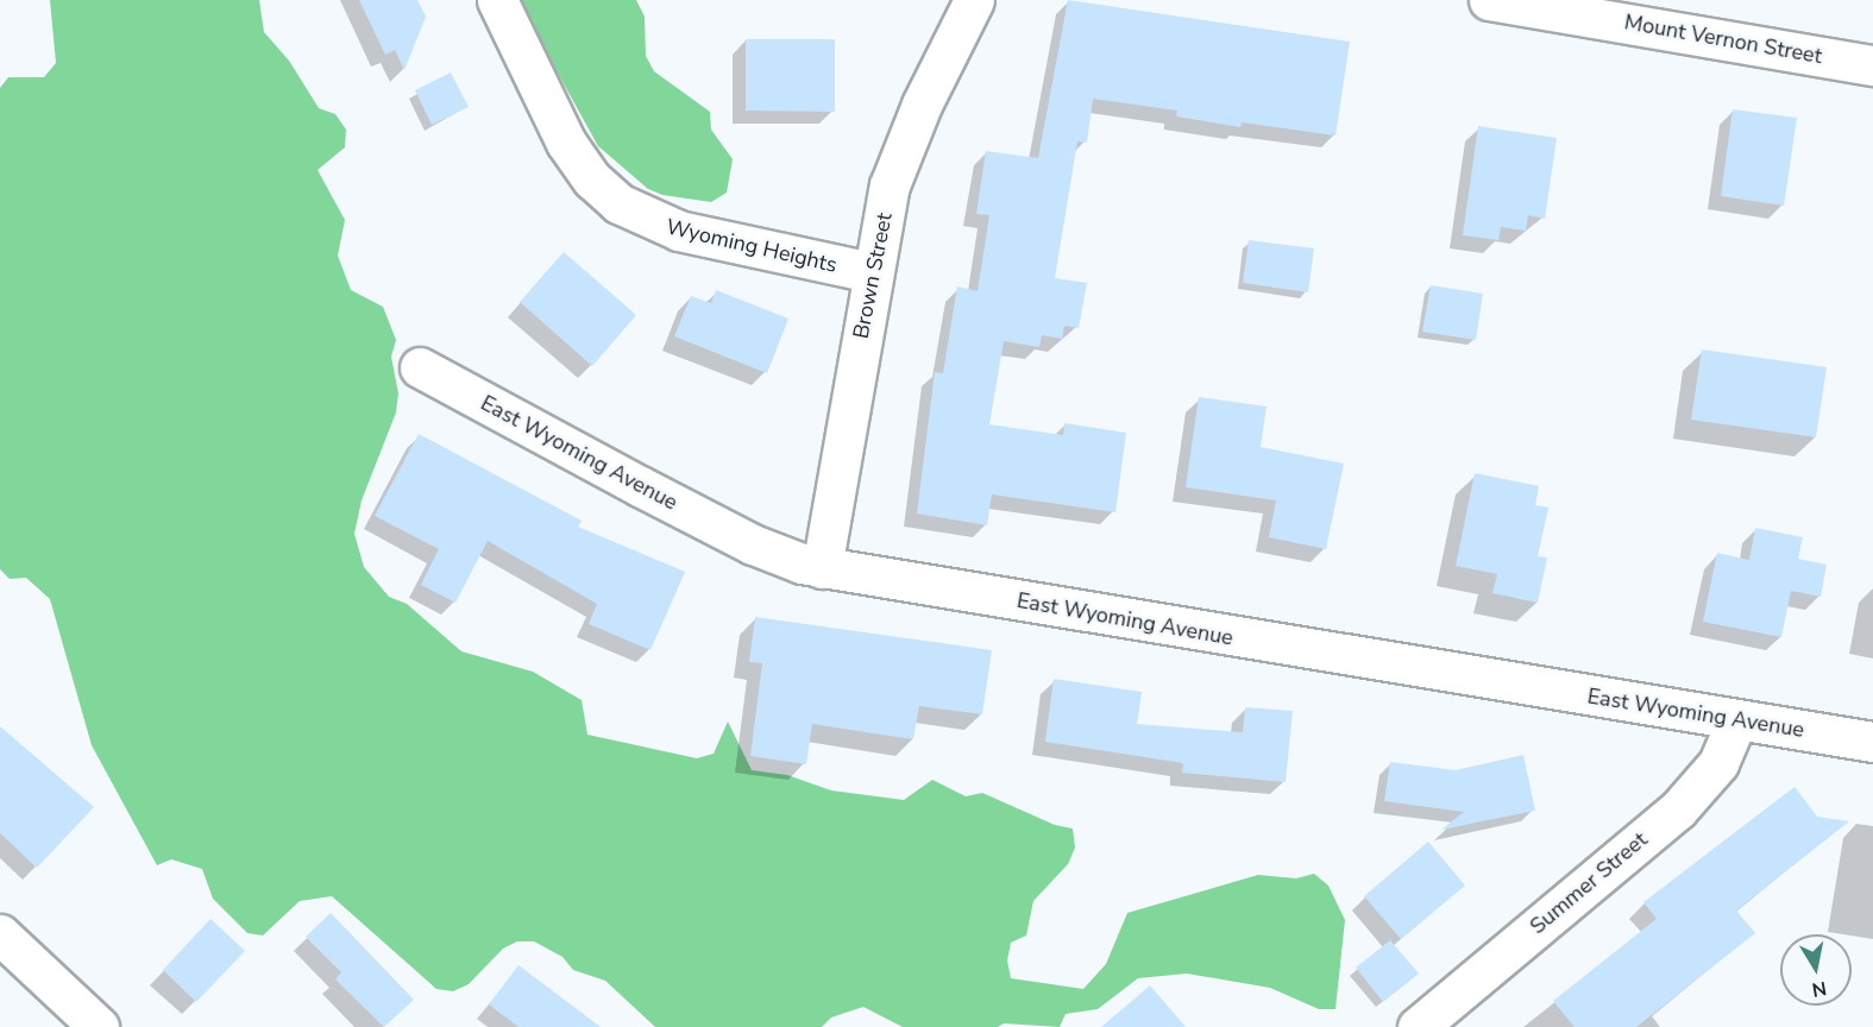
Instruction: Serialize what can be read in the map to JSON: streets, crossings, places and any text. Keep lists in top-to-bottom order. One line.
{"streets":{"street":["Mount Vernon Street","Wyoming Heights","Brown Street","East Wyoming Avenue","Summer Street"]},"crossings":[["Wyoming Heights","Brown Street"],["Brown Street","East Wyoming Avenue"],["East Wyoming Avenue","Summer Street"]],"north":"bottom"}
